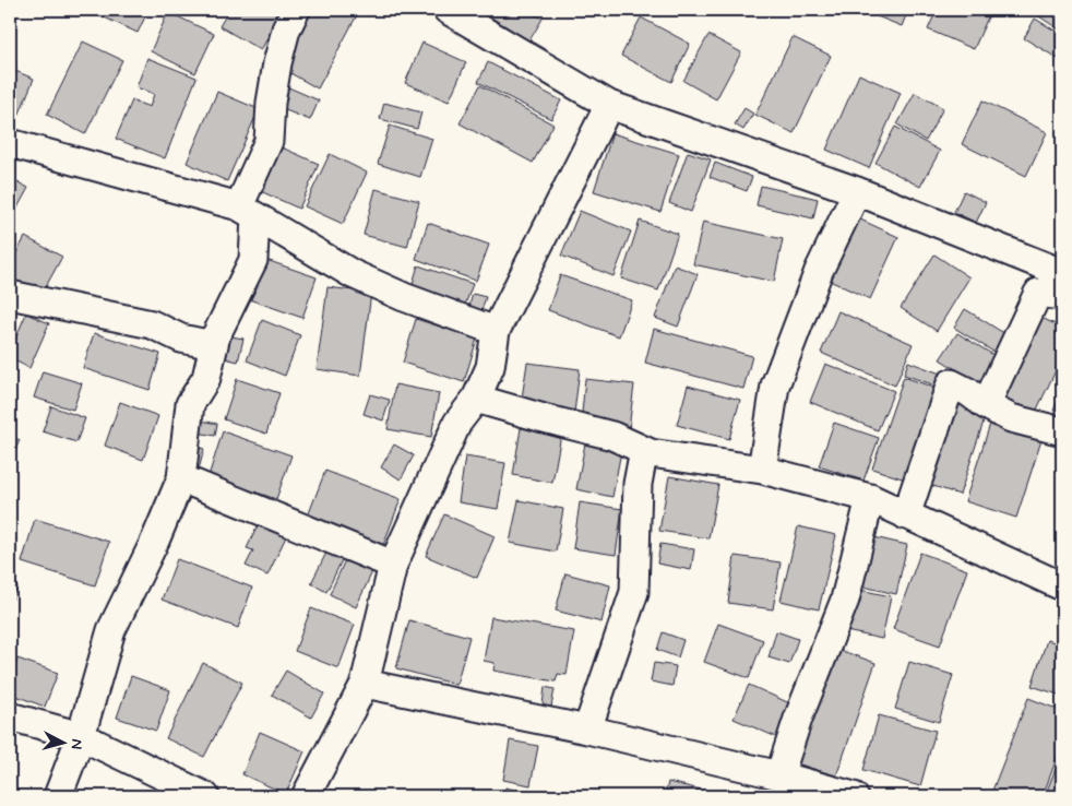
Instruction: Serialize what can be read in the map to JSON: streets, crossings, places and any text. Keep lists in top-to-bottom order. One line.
{"north":"right"}
